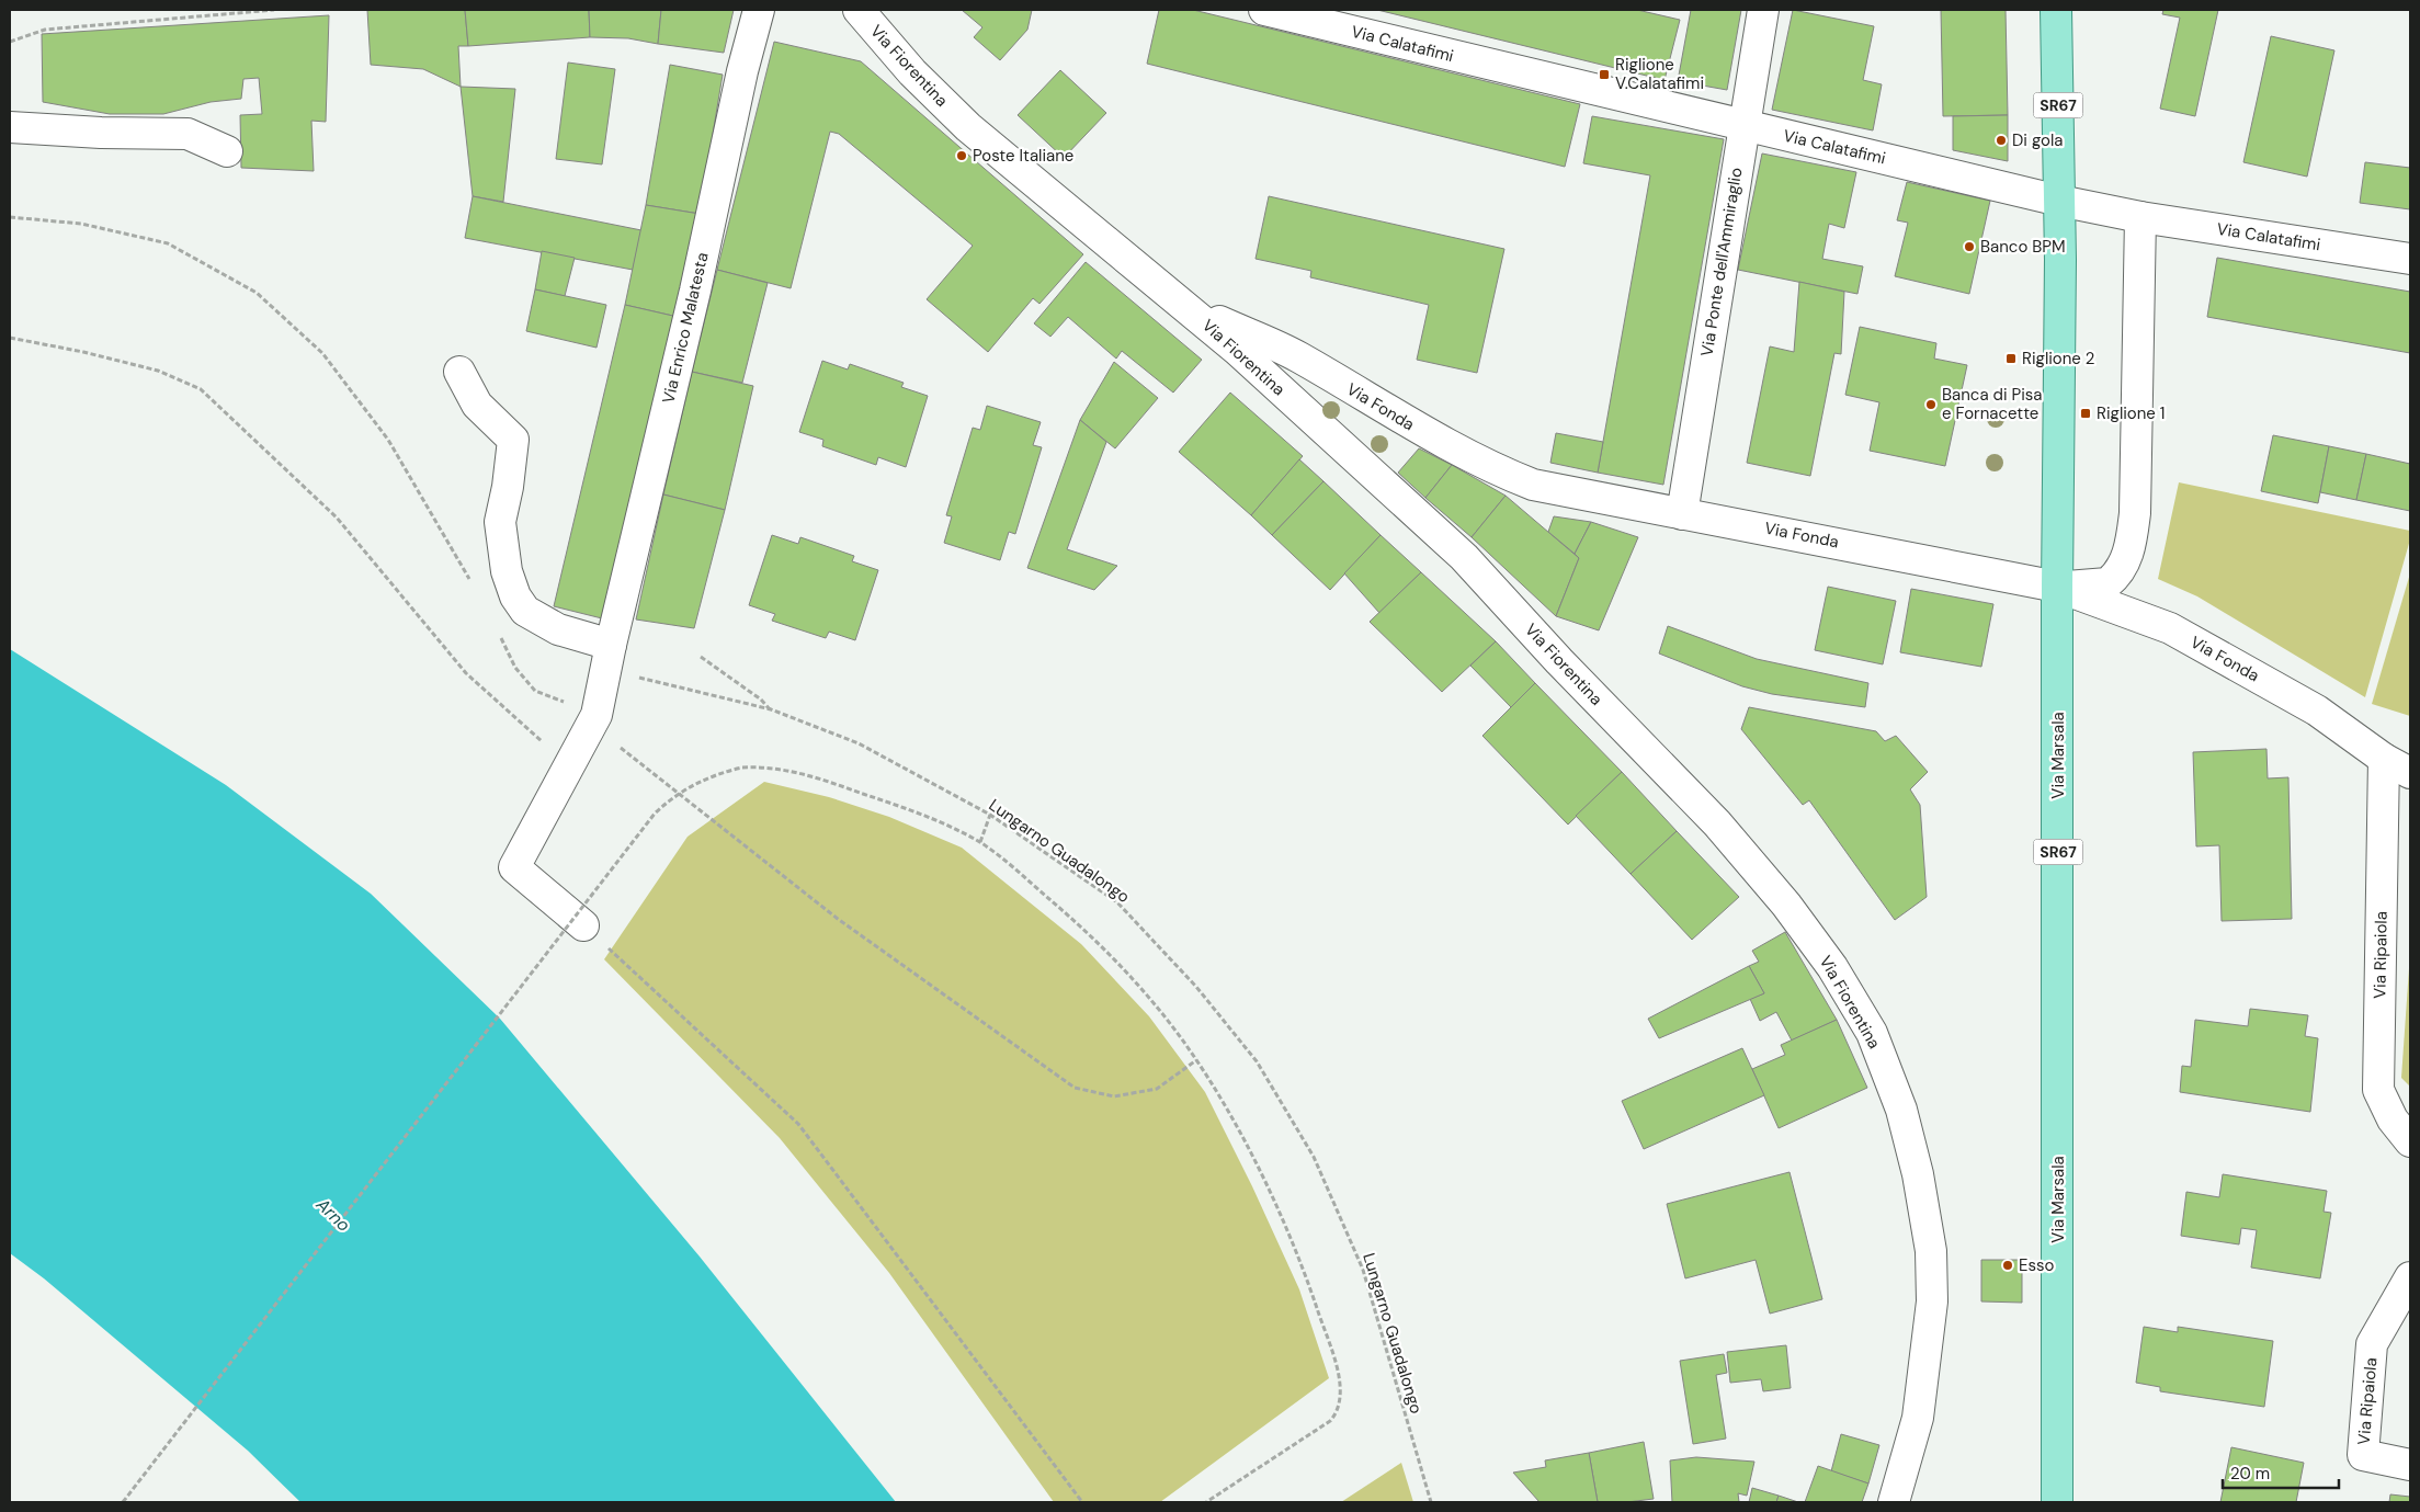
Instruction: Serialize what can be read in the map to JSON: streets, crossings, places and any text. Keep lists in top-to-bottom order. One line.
{"streets":{"main road":["SR67","Via Marsala"],"street":["Via Calatafimi","Via Fiorentina","Via Ponte dell'Ammiraglio","Via Enrico Malatesta","Via Fonda","Via Ripaiola"],"path":["Lungarno Guadalongo"]},"crossings":[["Via Calatafimi","Via Ponte dell'Ammiraglio"],["Via Calatafimi","Via Marsala"],["Via Fiorentina","Via Fonda"],["Via Ponte dell'Ammiraglio","Via Fonda"],["Via Fonda","Via Marsala"],["Via Fonda","Via Ripaiola"]],"water":["Arno"],"places":{"transit":["Riglione V.Calatafimi","Riglione 2","Riglione 1"],"other":["Di gola","Poste Italiane","Banco BPM","Banca di Pisa e Fornacette","Esso"]},"scale_bar":"20 m"}
